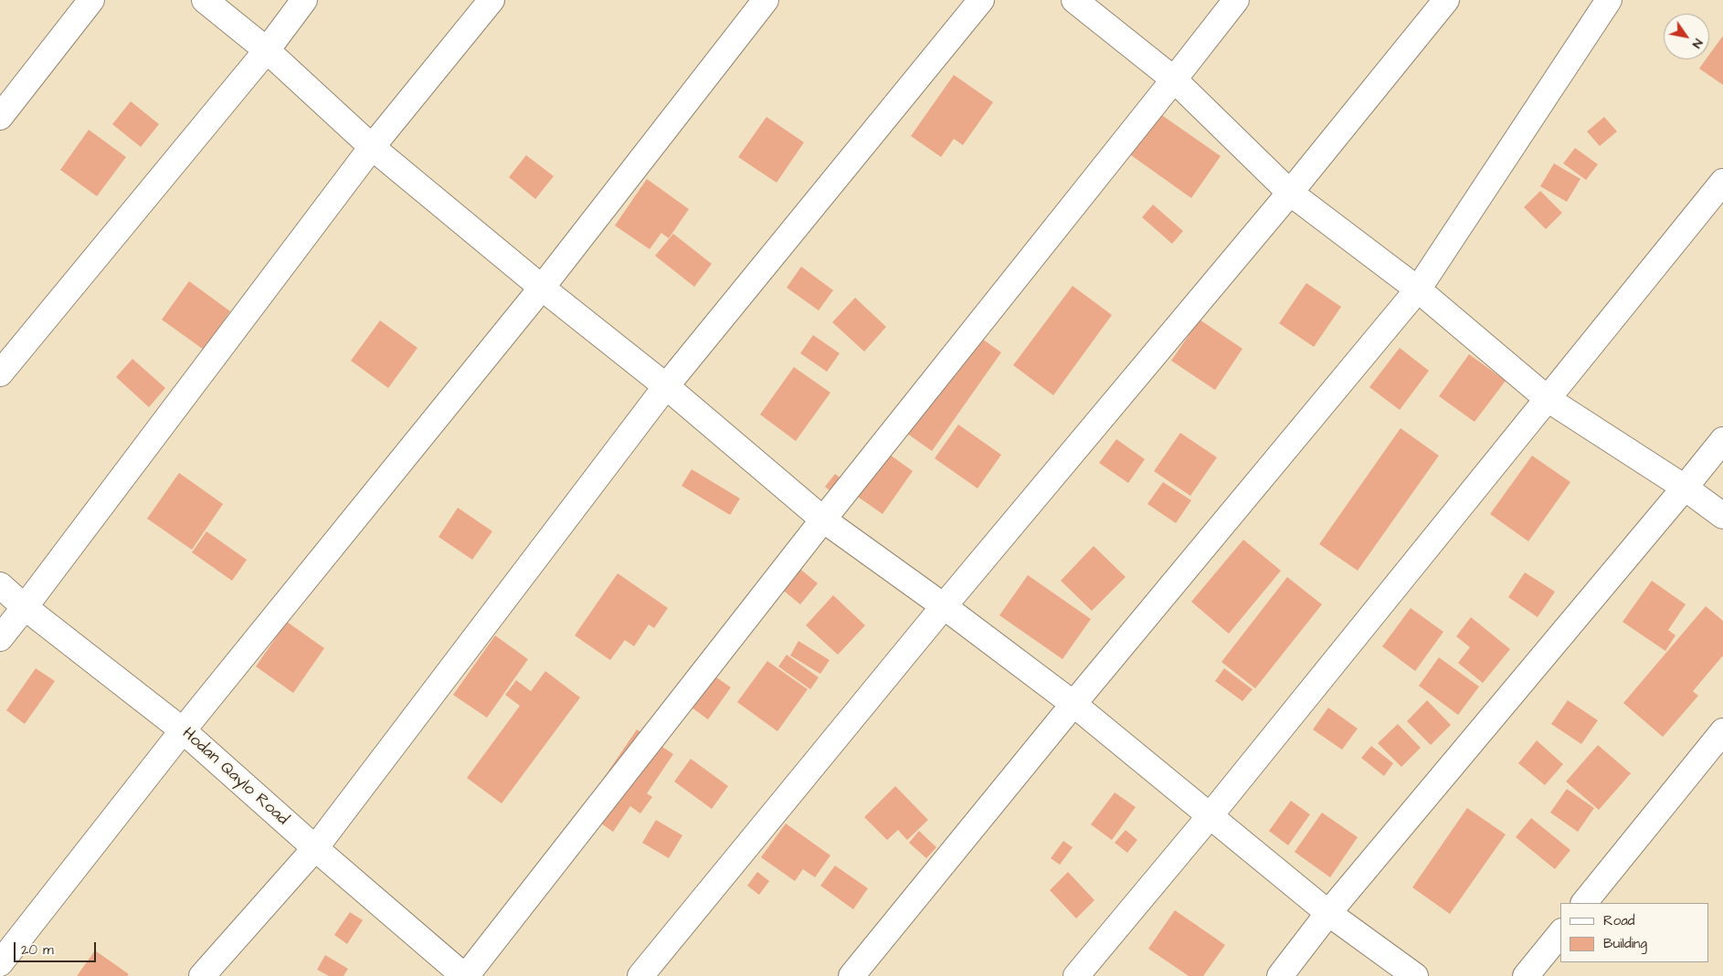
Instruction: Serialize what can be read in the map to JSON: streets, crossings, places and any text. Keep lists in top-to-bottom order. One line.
{"streets":{"street":["Hodan Qaylo Road"]},"legend":["Road","Building"],"scale_bar":"20 m","north":"bottom right"}
